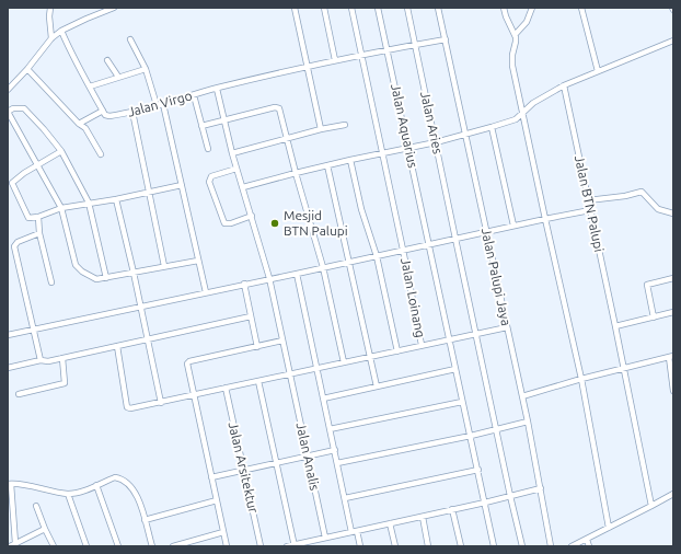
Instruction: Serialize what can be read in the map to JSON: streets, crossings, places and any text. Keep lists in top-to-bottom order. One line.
{"streets":{"street":["Jalan Virgo","Jalan Aries","Jalan Aquarius","Jalan BTN Palupi","Jalan Palupi Jaya","Jalan Loinang","Jalan Analis","Jalan Arsitektur"]},"crossings":[["Jalan Virgo","Jalan Aries"],["Jalan Virgo","Jalan Aquarius"],["Jalan Virgo","Jalan Palupi Jaya"]],"places":["Mesjid BTN Palupi"]}
